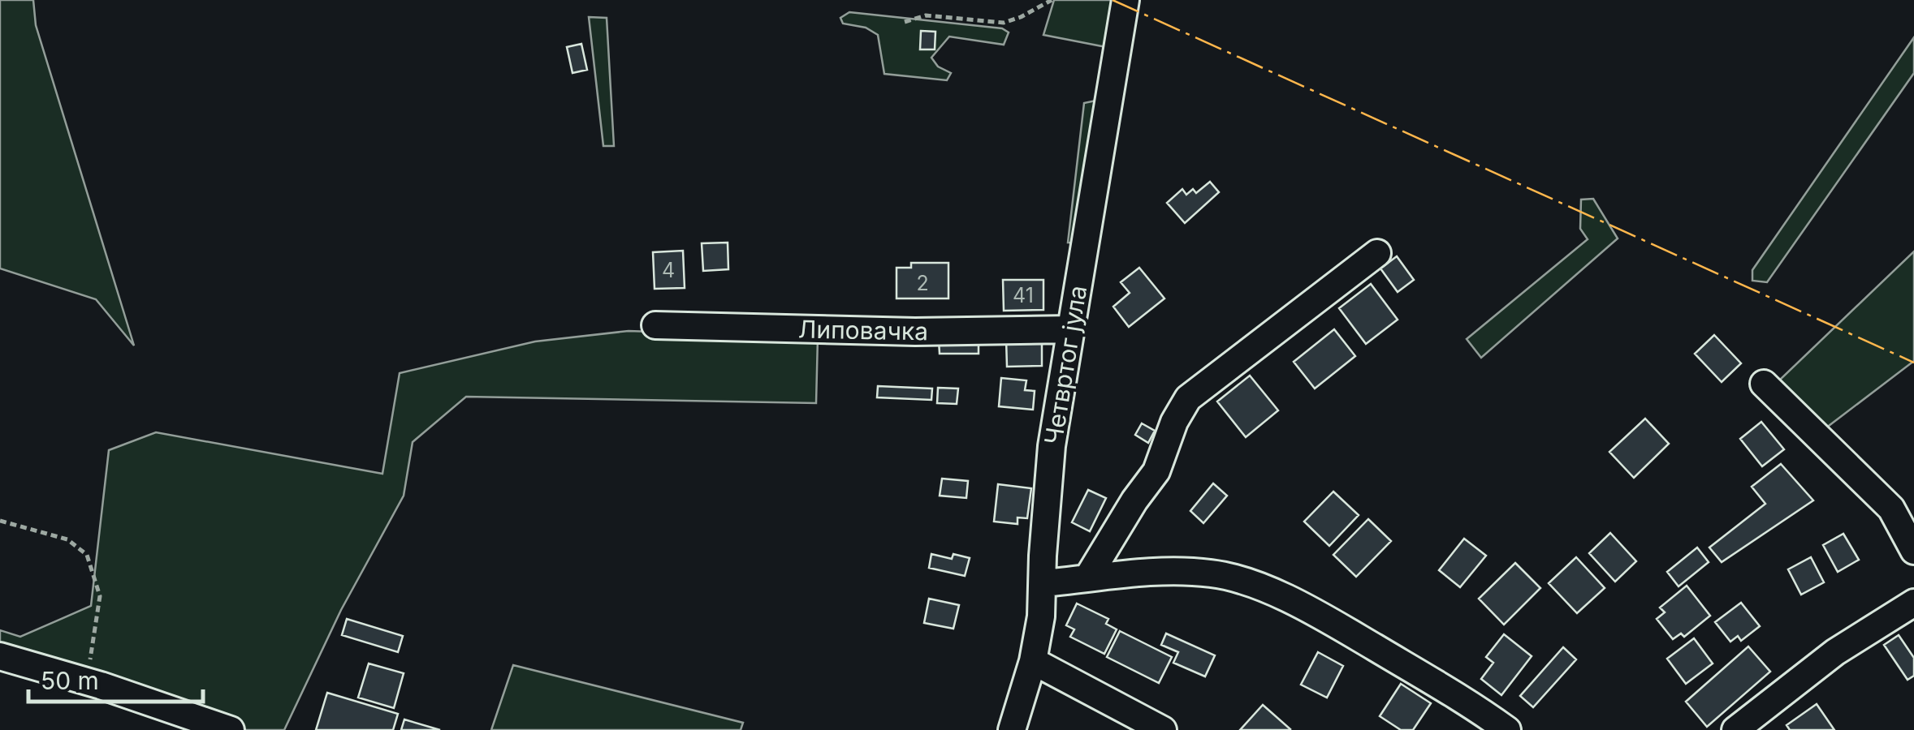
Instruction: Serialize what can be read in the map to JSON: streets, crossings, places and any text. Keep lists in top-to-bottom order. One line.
{"streets":{"street":["Липовачка","Четвртог јула"]},"crossings":[["Липовачка","Четвртог јула"]],"house_numbers":["4","2","41"],"scale_bar":"50 m"}
